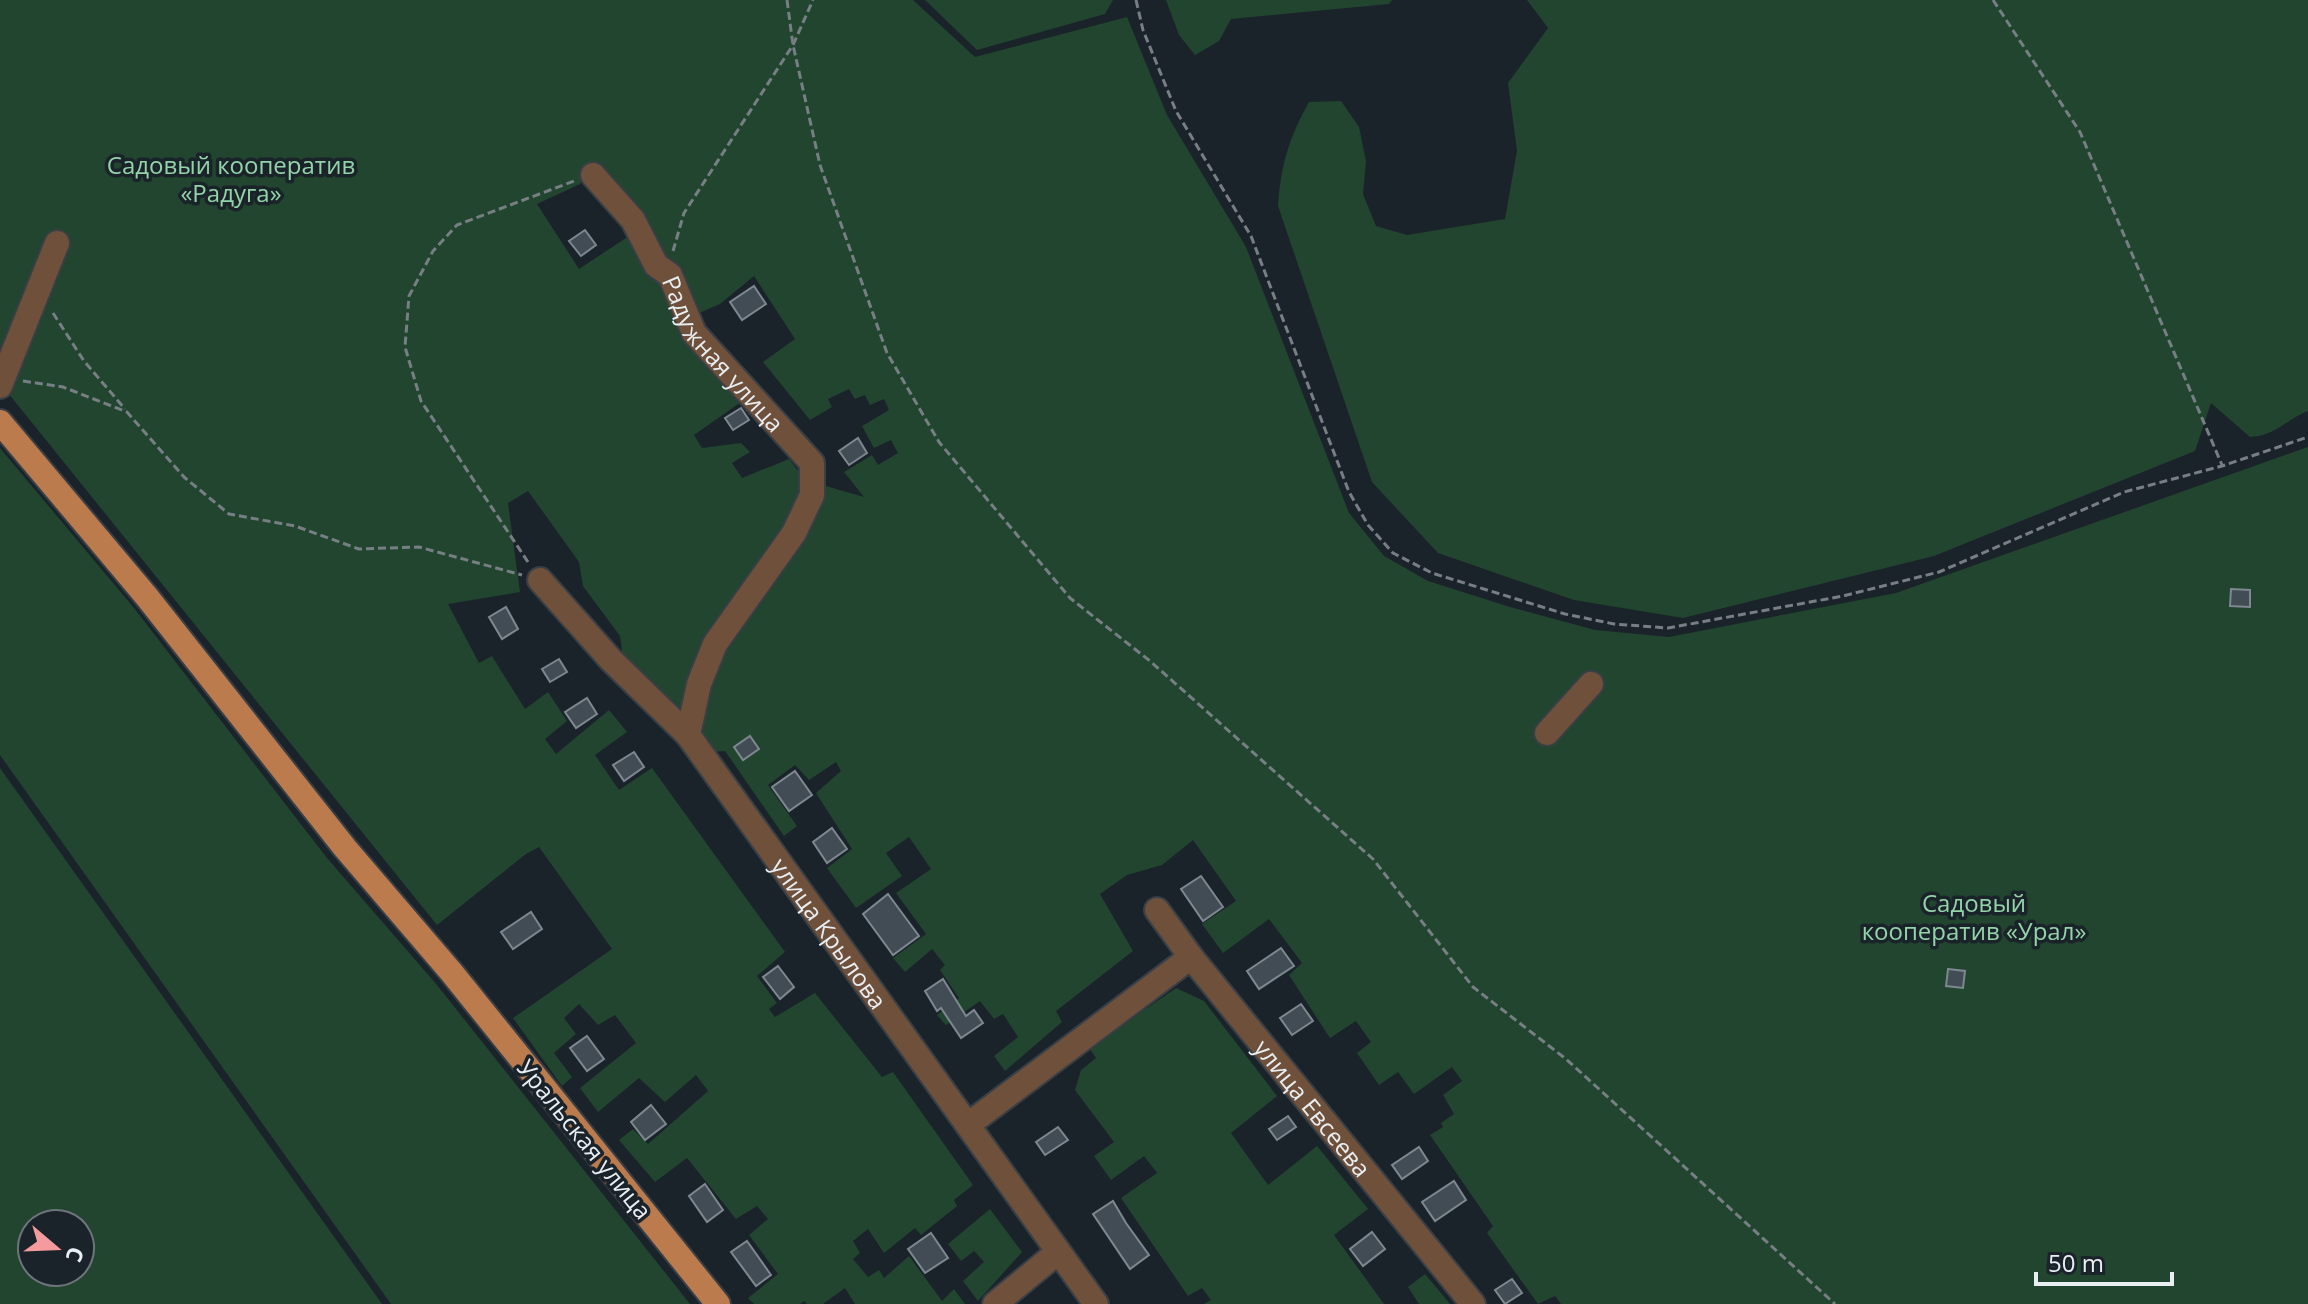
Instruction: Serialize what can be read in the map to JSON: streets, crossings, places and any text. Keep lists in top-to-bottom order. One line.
{"streets":{"main road":["Уральская улица"],"street":["Радужная улица","улица Крылова","улица Евсеева"]},"crossings":[["Радужная улица","улица Крылова"]],"parks":["Садовый кооператив «Радуга»","Садовый кооператив «Урал»"],"scale_bar":"50 m","north":"right"}
